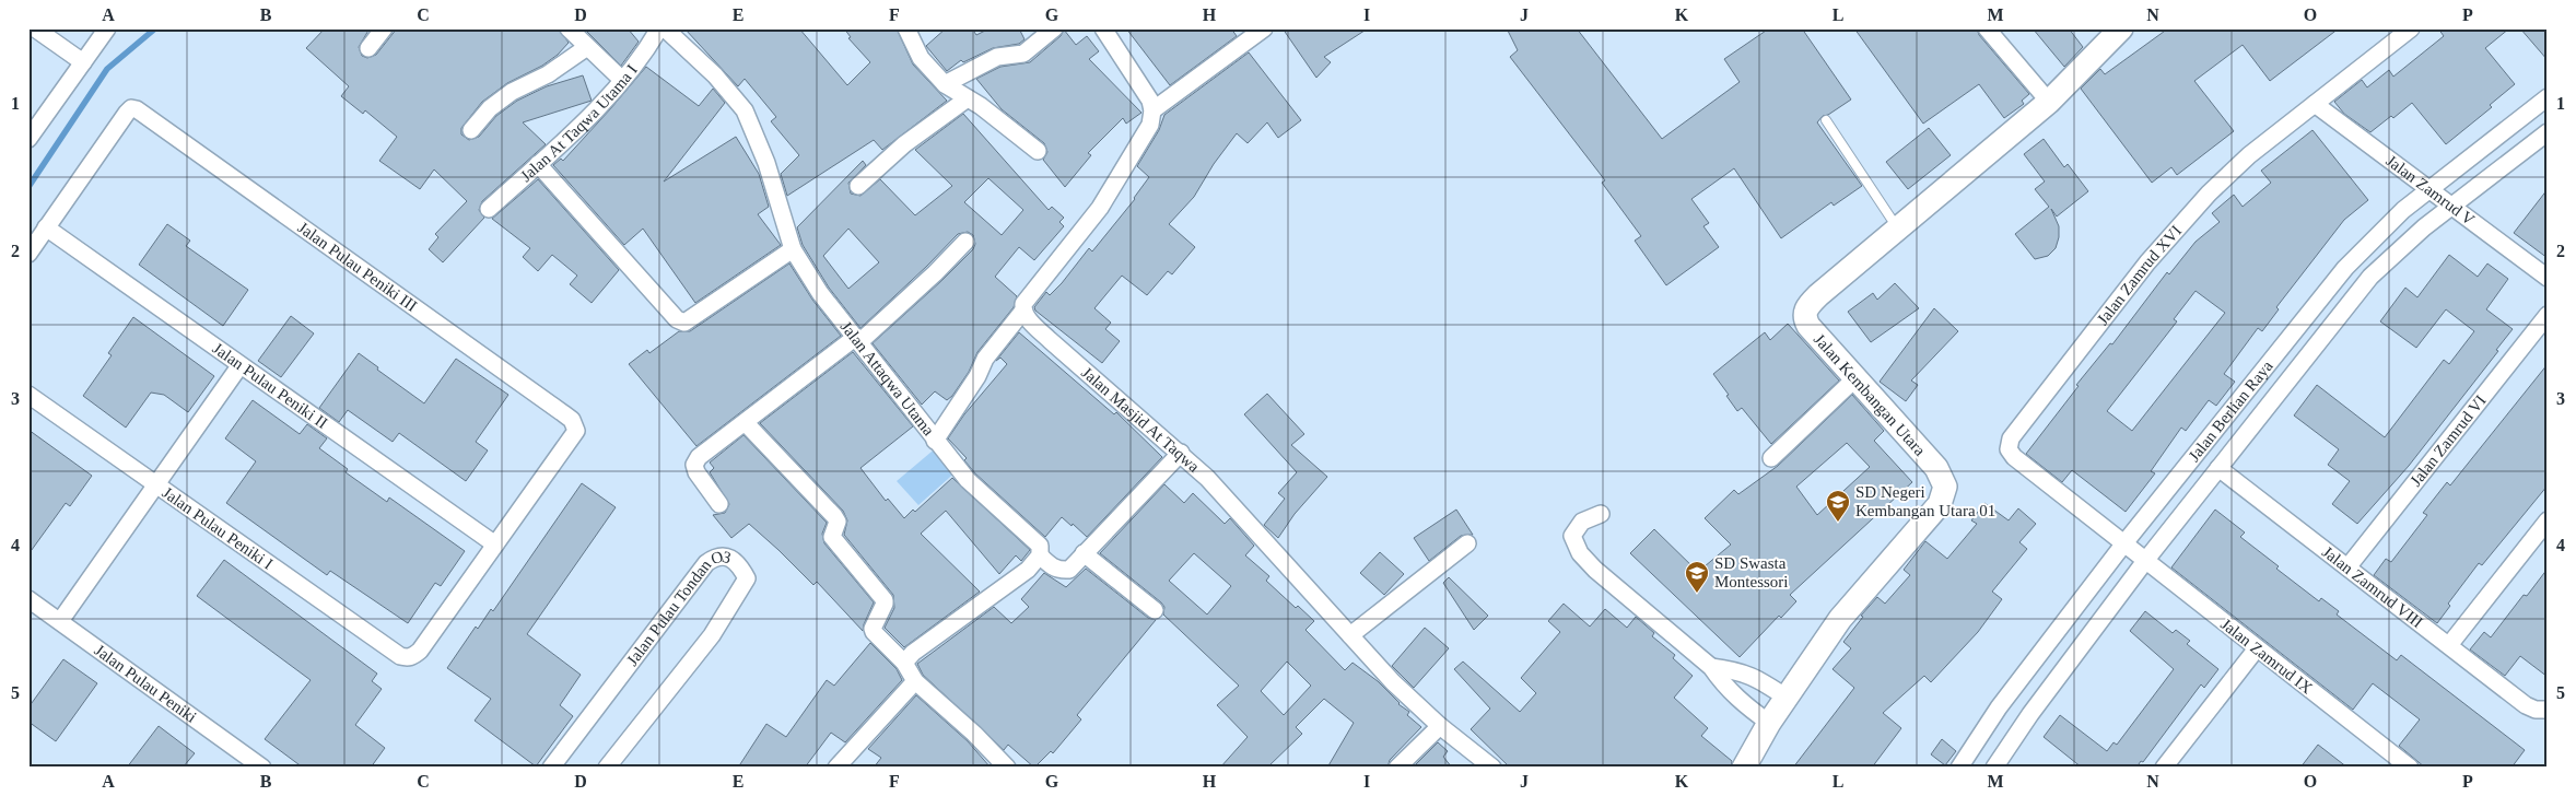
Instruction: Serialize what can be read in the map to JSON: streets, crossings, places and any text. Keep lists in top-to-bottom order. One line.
{"streets":{"street":["Jalan At Taqwa Utama I","Jalan Zamrud V","Jalan Pulau Peniki III","Jalan Zamrud XVI","Jalan Attaqwa Utama","Jalan Pulau Peniki II","Jalan Kembangan Utara","Jalan Berlian Raya","Jalan Masjid At Taqwa","Jalan Zamrud VI","Jalan Pulau Peniki I","Jalan Zamrud VIII","Jalan Pulau Tondan O3","Jalan Zamrud IX","Jalan Pulau Peniki"]},"crossings":[["Jalan Zamrud V","Jalan Zamrud XVI"],["Jalan Zamrud V","Jalan Berlian Raya"],["Jalan Pulau Peniki III","Jalan Pulau Peniki II"],["Jalan Pulau Peniki III","Jalan Pulau Peniki I"],["Jalan Zamrud XVI","Jalan Berlian Raya"],["Jalan Zamrud XVI","Jalan Zamrud IX"],["Jalan Pulau Peniki II","Jalan Pulau Peniki I"],["Jalan Berlian Raya","Jalan Zamrud VIII"],["Jalan Berlian Raya","Jalan Zamrud IX"],["Jalan Zamrud VI","Jalan Zamrud VIII"]],"places":{"school or university":["SD Negeri Kembangan Utara 01","SD Swasta Montessori"]},"grid":{"columns":["A","B","C","D","E","F","G","H","I","J","K","L","M","N","O","P"],"rows":["1","2","3","4","5"]}}
